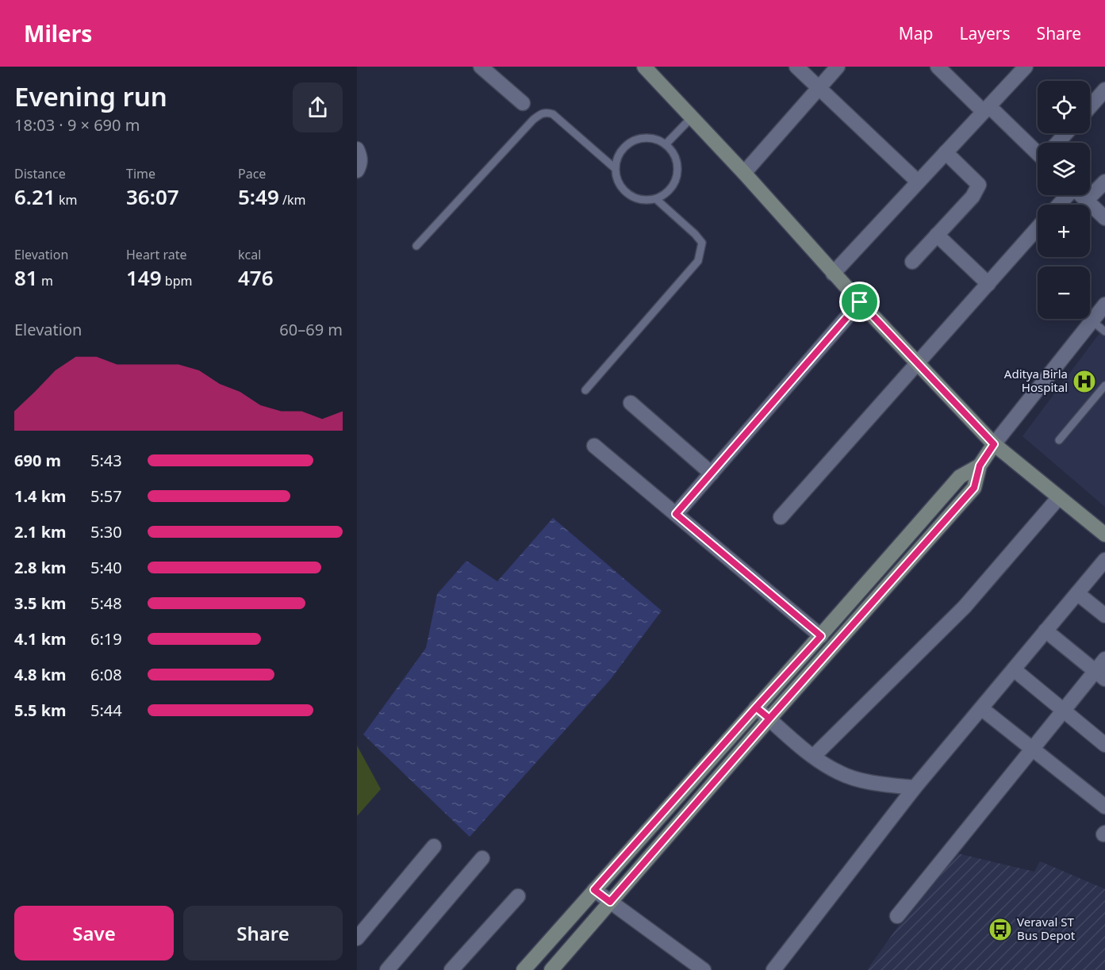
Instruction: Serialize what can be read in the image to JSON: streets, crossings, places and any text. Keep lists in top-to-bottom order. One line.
{"places":{"hospital":["Aditya Birla Hospital"],"bus stop":["Veraval ST Bus Depot"]},"page":{"header":"Milers","nav":["Map","Layers","Share"],"heading":["Evening run","18:03 · 9 × 690 m"],"map_buttons":["+","−"],"stats":[["Distance","6.21 km"],["Time","36:07"],["Pace","5:49 /km"],["Elevation","81 m"],["Heart rate","149 bpm"],["kcal","476"]],"chart":["Elevation","60–69 m"],"list":[{"name":"690 m","note":"5:43"},{"name":"1.4 km","note":"5:57"},{"name":"2.1 km","note":"5:30"},{"name":"2.8 km","note":"5:40"},{"name":"3.5 km","note":"5:48"},{"name":"4.1 km","note":"6:19"},{"name":"4.8 km","note":"6:08"},{"name":"5.5 km","note":"5:44"}],"buttons":["Save","Share"]}}
